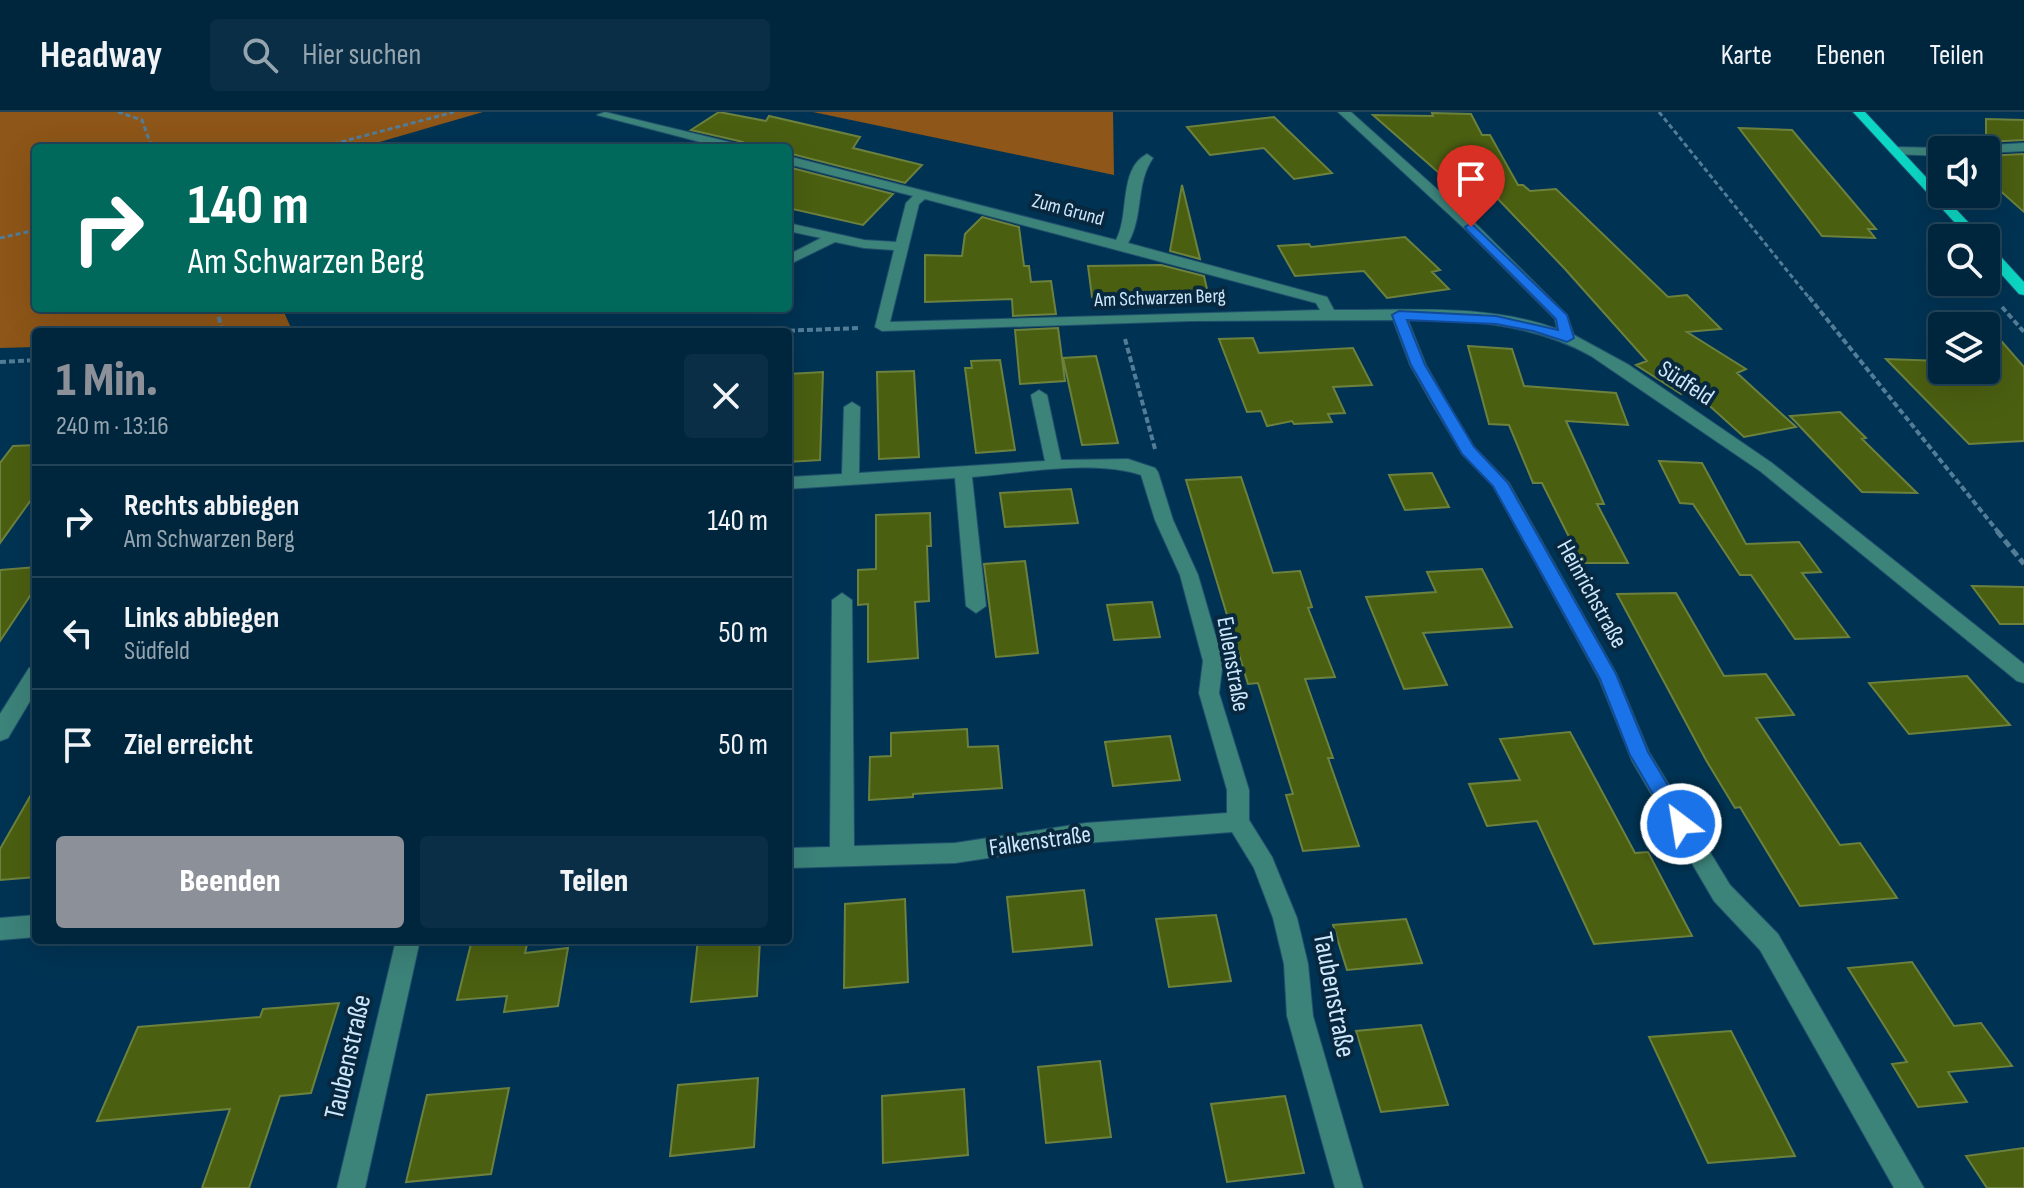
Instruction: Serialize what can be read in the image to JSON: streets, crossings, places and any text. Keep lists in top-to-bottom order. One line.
{"streets":{"street":["Zum Grund","Am Schwarzen Berg","Südfeld","Heinrichstraße","Eulenstraße","Falkenstraße","Taubenstraße"]},"crossings":[["Zum Grund","Am Schwarzen Berg"],["Am Schwarzen Berg","Südfeld"],["Am Schwarzen Berg","Heinrichstraße"],["Eulenstraße","Falkenstraße"],["Eulenstraße","Taubenstraße"],["Falkenstraße","Taubenstraße"]],"page":{"header":"Headway","search":"Hier suchen","nav":["Karte","Ebenen","Teilen"],"turn":["140 m","Am Schwarzen Berg"],"heading":["1 Min.","240 m · 13:16"],"list":[{"name":"Rechts abbiegen","note":"Am Schwarzen Berg","value":"140 m"},{"name":"Links abbiegen","note":"Südfeld","value":"50 m"},{"name":"Ziel erreicht","value":"50 m"}],"buttons":["Beenden","Teilen"]}}
